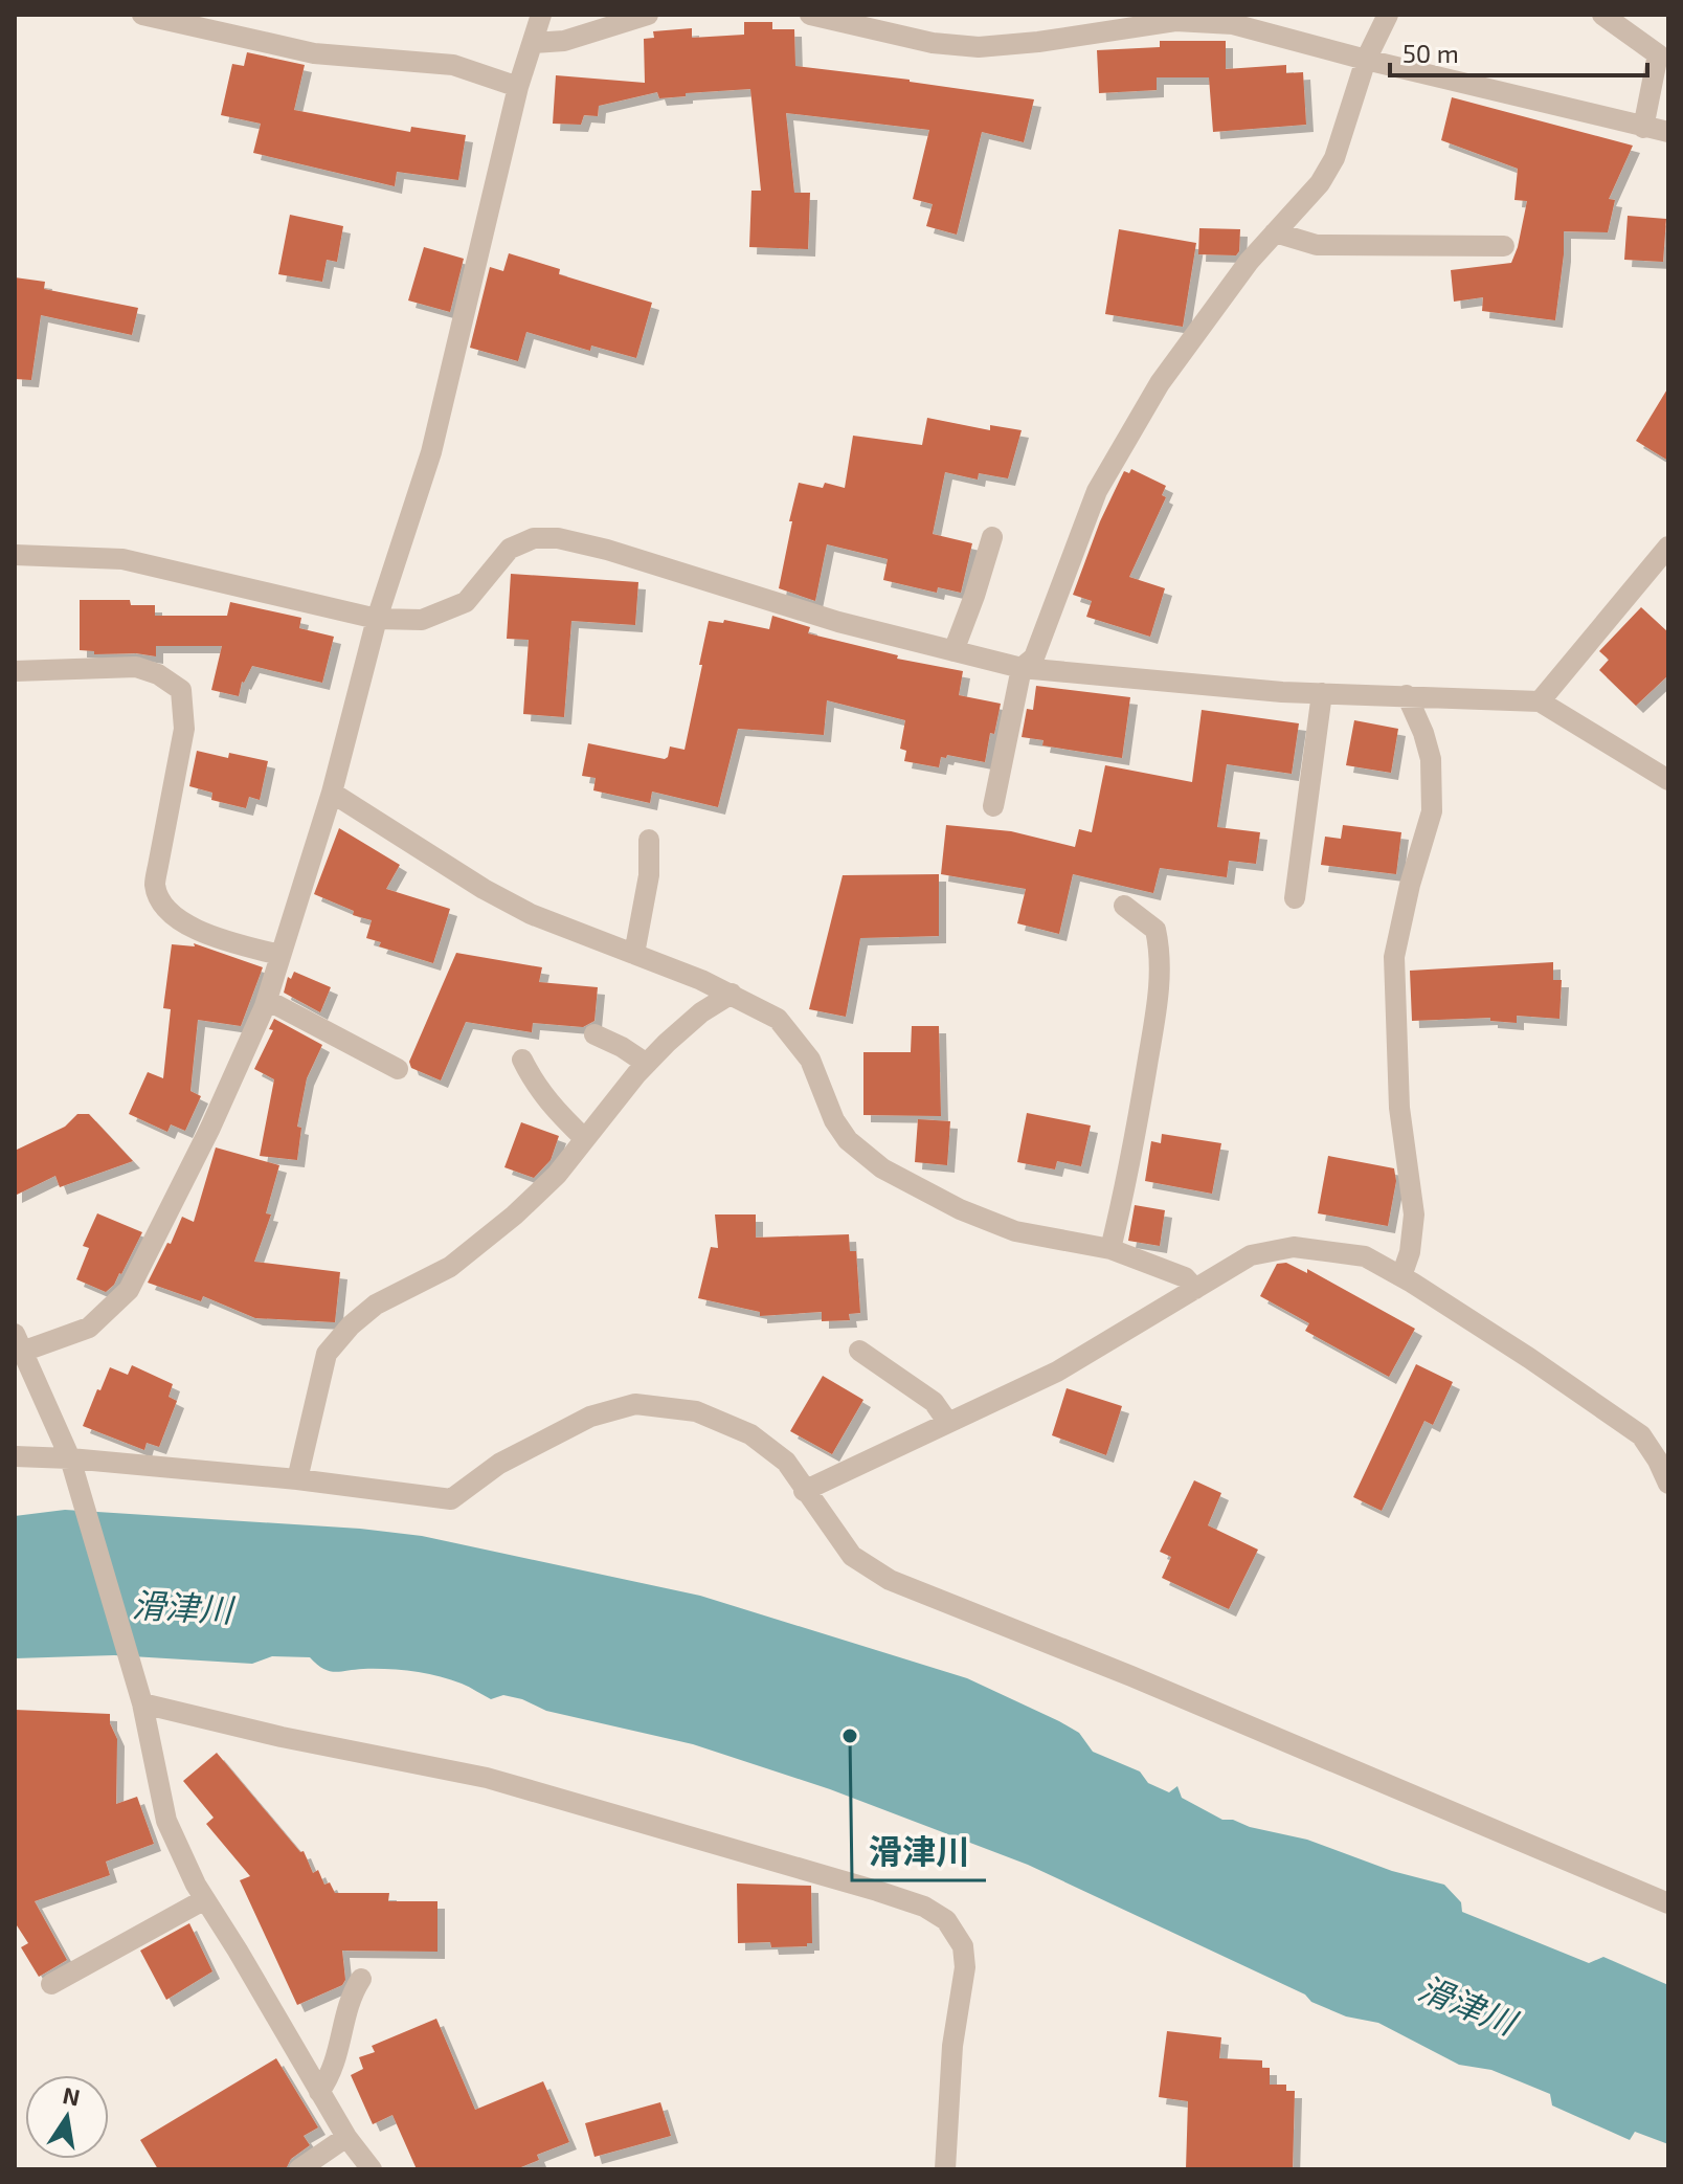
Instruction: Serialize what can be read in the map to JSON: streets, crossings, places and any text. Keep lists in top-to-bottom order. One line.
{"water":["滑津川"],"places":["滑津川"],"scale_bar":"50 m","north":"top"}
